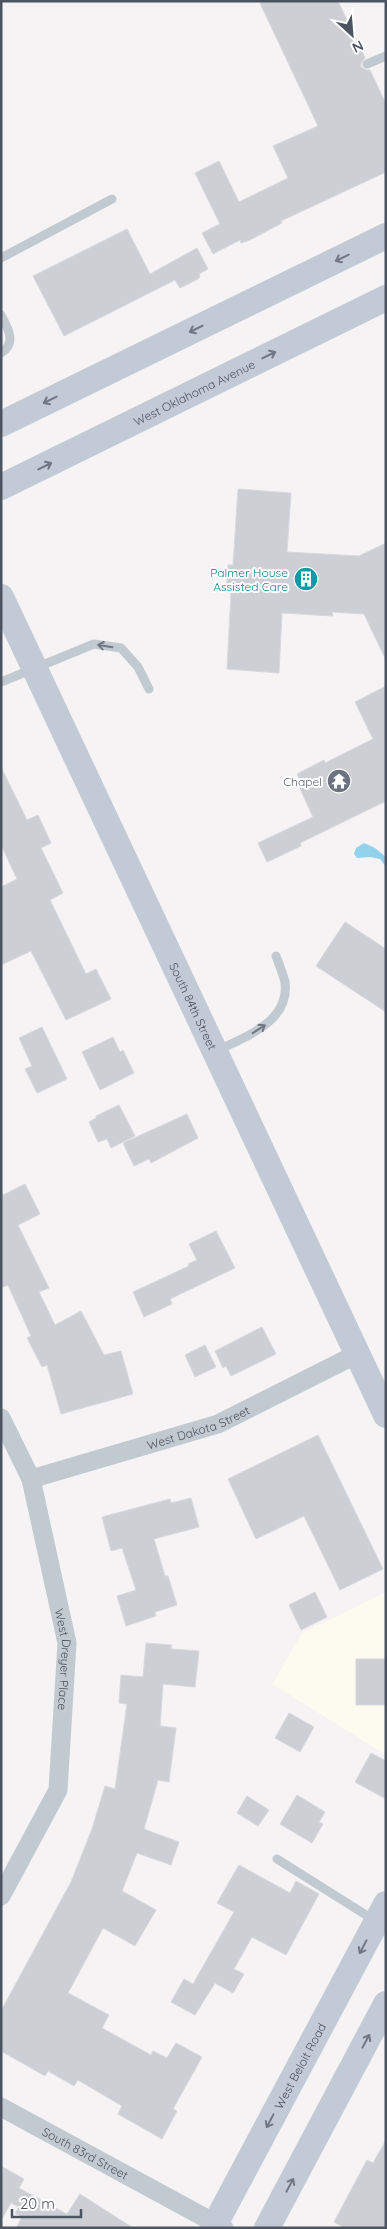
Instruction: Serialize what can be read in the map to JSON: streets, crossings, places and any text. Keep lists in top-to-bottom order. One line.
{"streets":{"main road":["West Oklahoma Avenue","South 84th Street","West Beloit Road"],"street":["West Dakota Street","West Dreyer Place","South 83rd Street"]},"crossings":[["South 84th Street","West Dakota Street"],["West Dakota Street","West Dreyer Place"],["West Beloit Road","South 83rd Street"]],"places":{"building":["Palmer House Assisted Care"],"temple":["Chapel"]},"scale_bar":"20 m","north":"bottom right"}
